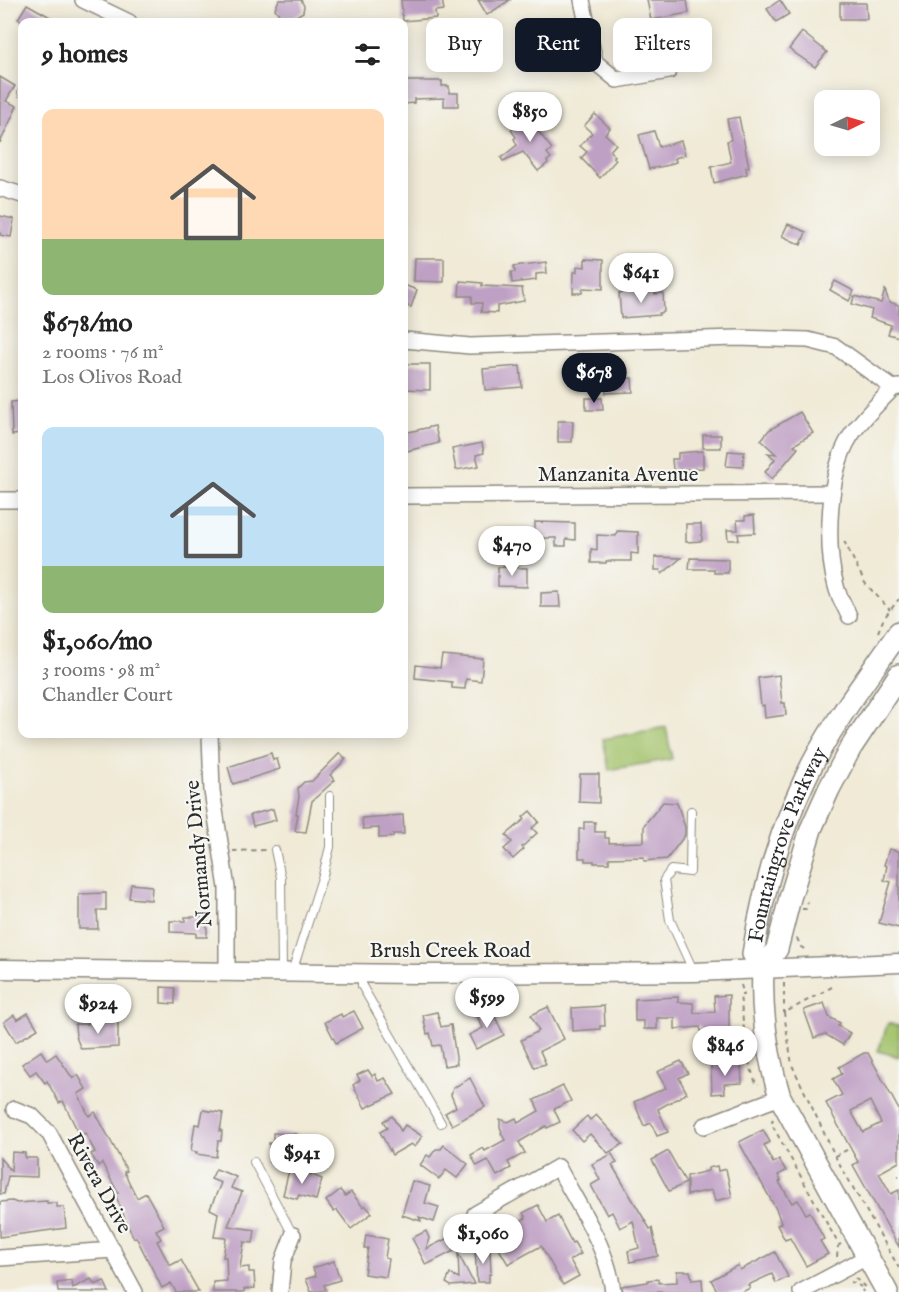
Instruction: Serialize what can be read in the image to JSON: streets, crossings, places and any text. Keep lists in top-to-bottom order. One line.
{"streets":{"main road":["Fountaingrove Parkway"],"street":["Manzanita Avenue","Normandy Drive","Brush Creek Road","Rivera Drive"]},"crossings":[["Fountaingrove Parkway","Brush Creek Road"],["Normandy Drive","Brush Creek Road"]],"north":"right","page":{"chip":["Buy","Rent","Filters"],"heading":"9 homes","list":[{"name":"$678/mo","note":"2 rooms · 76 m² · Los Olivos Road"},{"name":"$1,060/mo","note":"3 rooms · 98 m² · Chandler Court"}],"price":["$850","$641","$678","$470","$599","$924","$846","$941","$1,060"]}}
